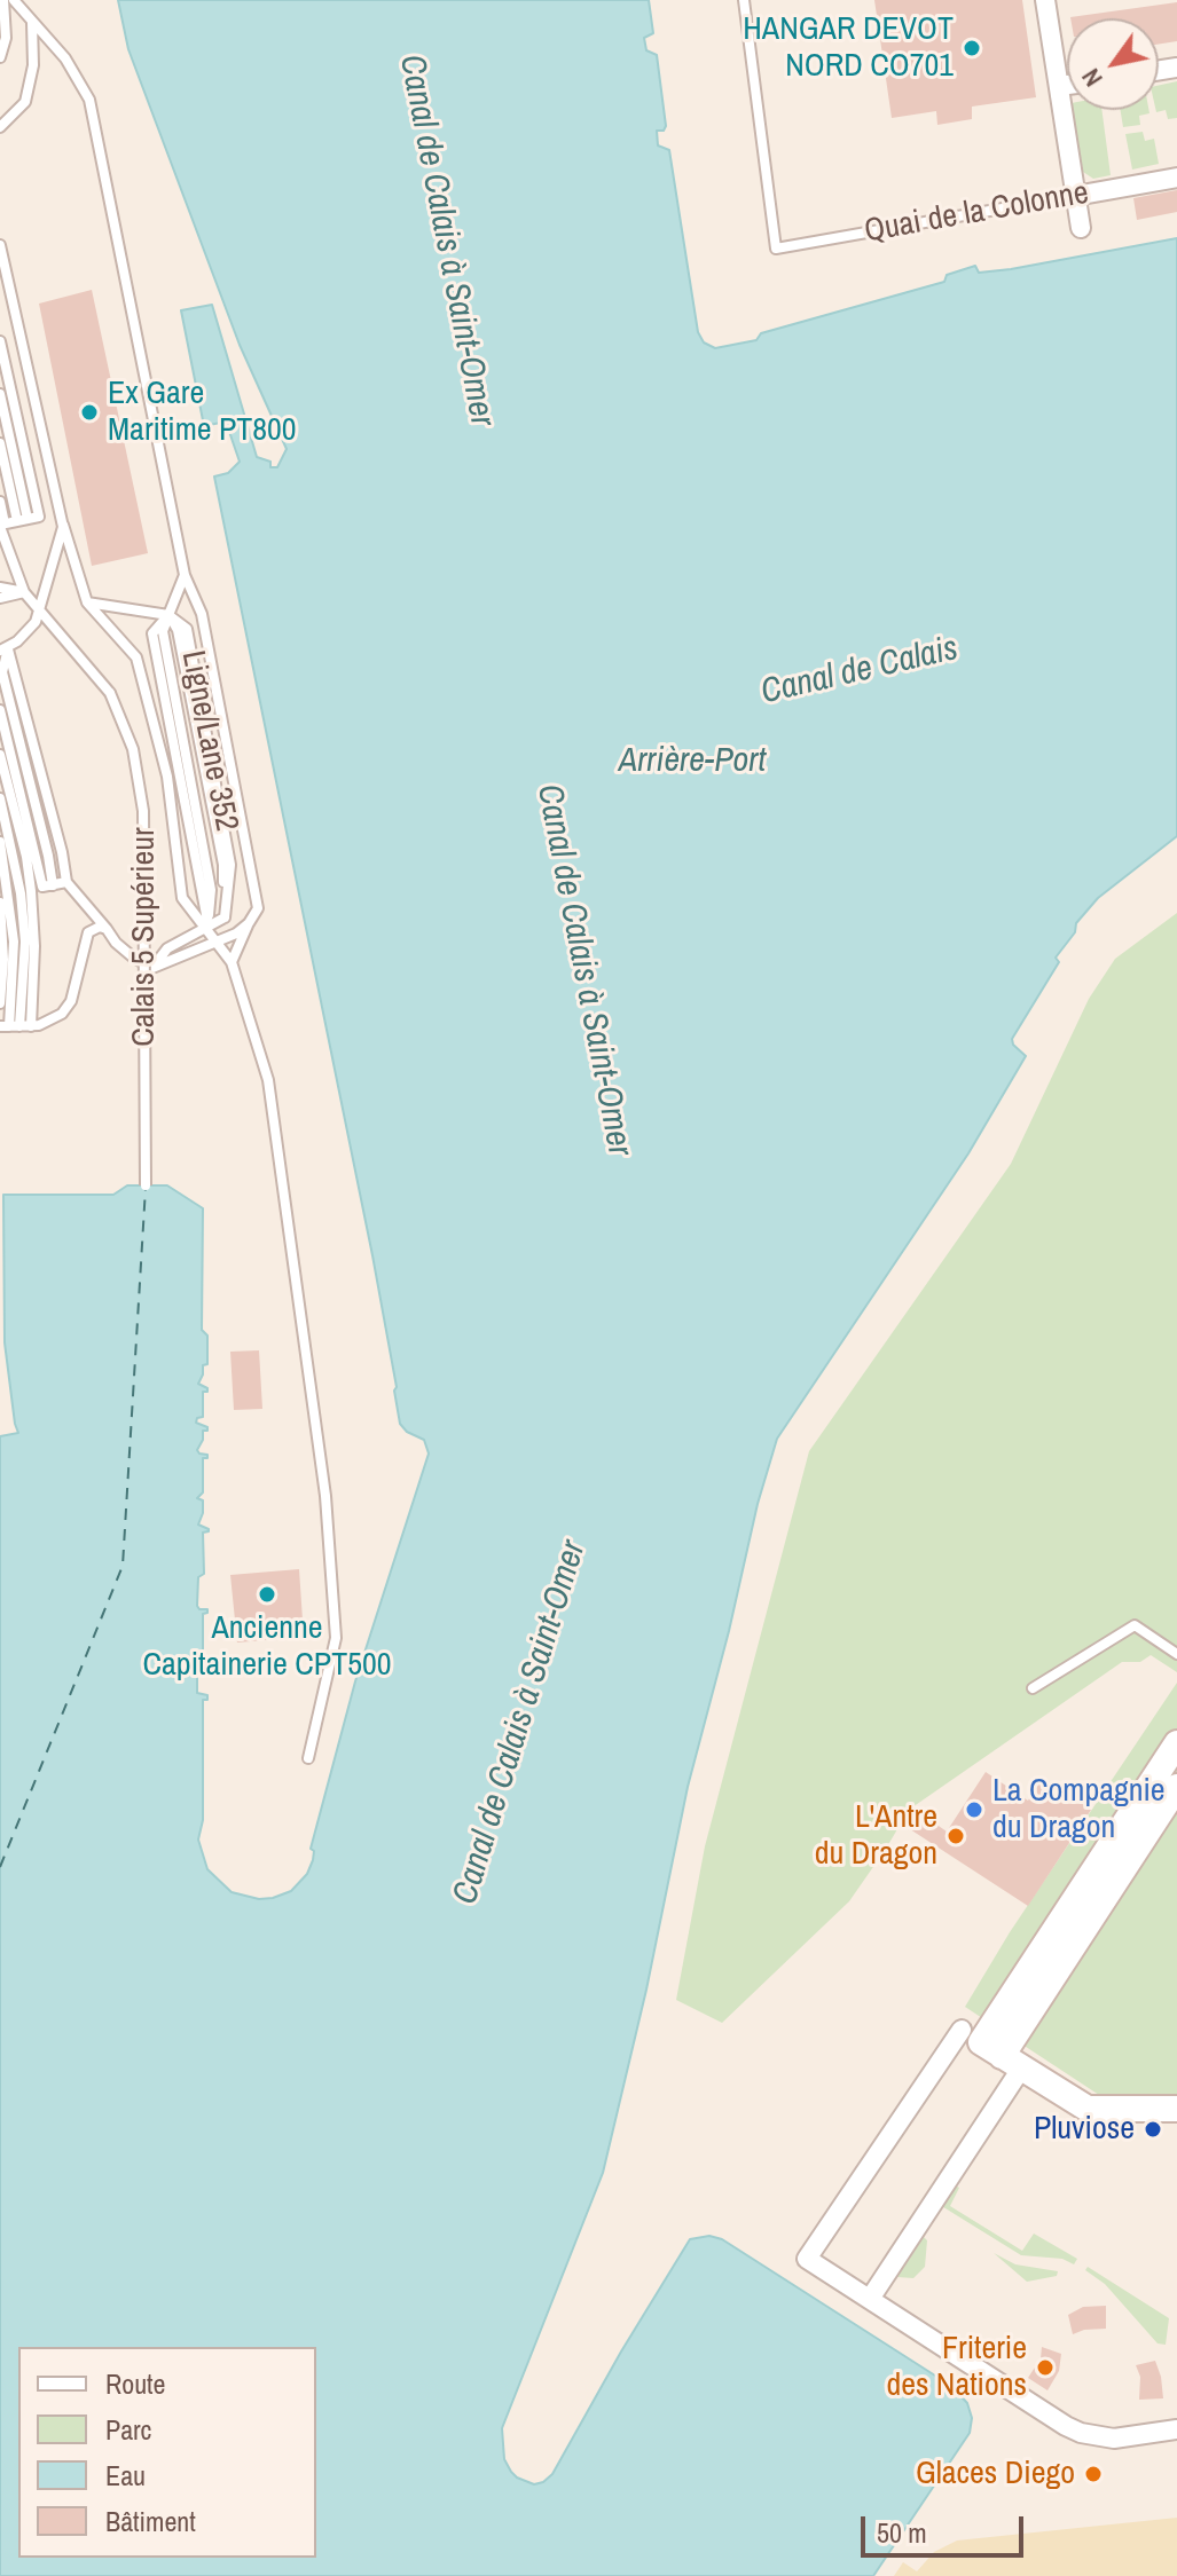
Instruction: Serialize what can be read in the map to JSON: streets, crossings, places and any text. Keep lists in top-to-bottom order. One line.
{"streets":{"street":["Quai de la Colonne"],"lane":["Ligne/Lane 352","Calais 5 Supérieur"]},"water":["Canal de Calais à Saint-Omer","Canal de Calais","Arrière-Port"],"places":["HANGAR DEVOT NORD CO701","Ex Gare Maritime PT800","Ancienne Capitainerie CPT500","La Compagnie du Dragon","L'Antre du Dragon","Pluviose","Friterie des Nations","Glaces Diego"],"legend":["Route","Parc","Eau","Bâtiment"],"scale_bar":"50 m","north":"bottom left"}
